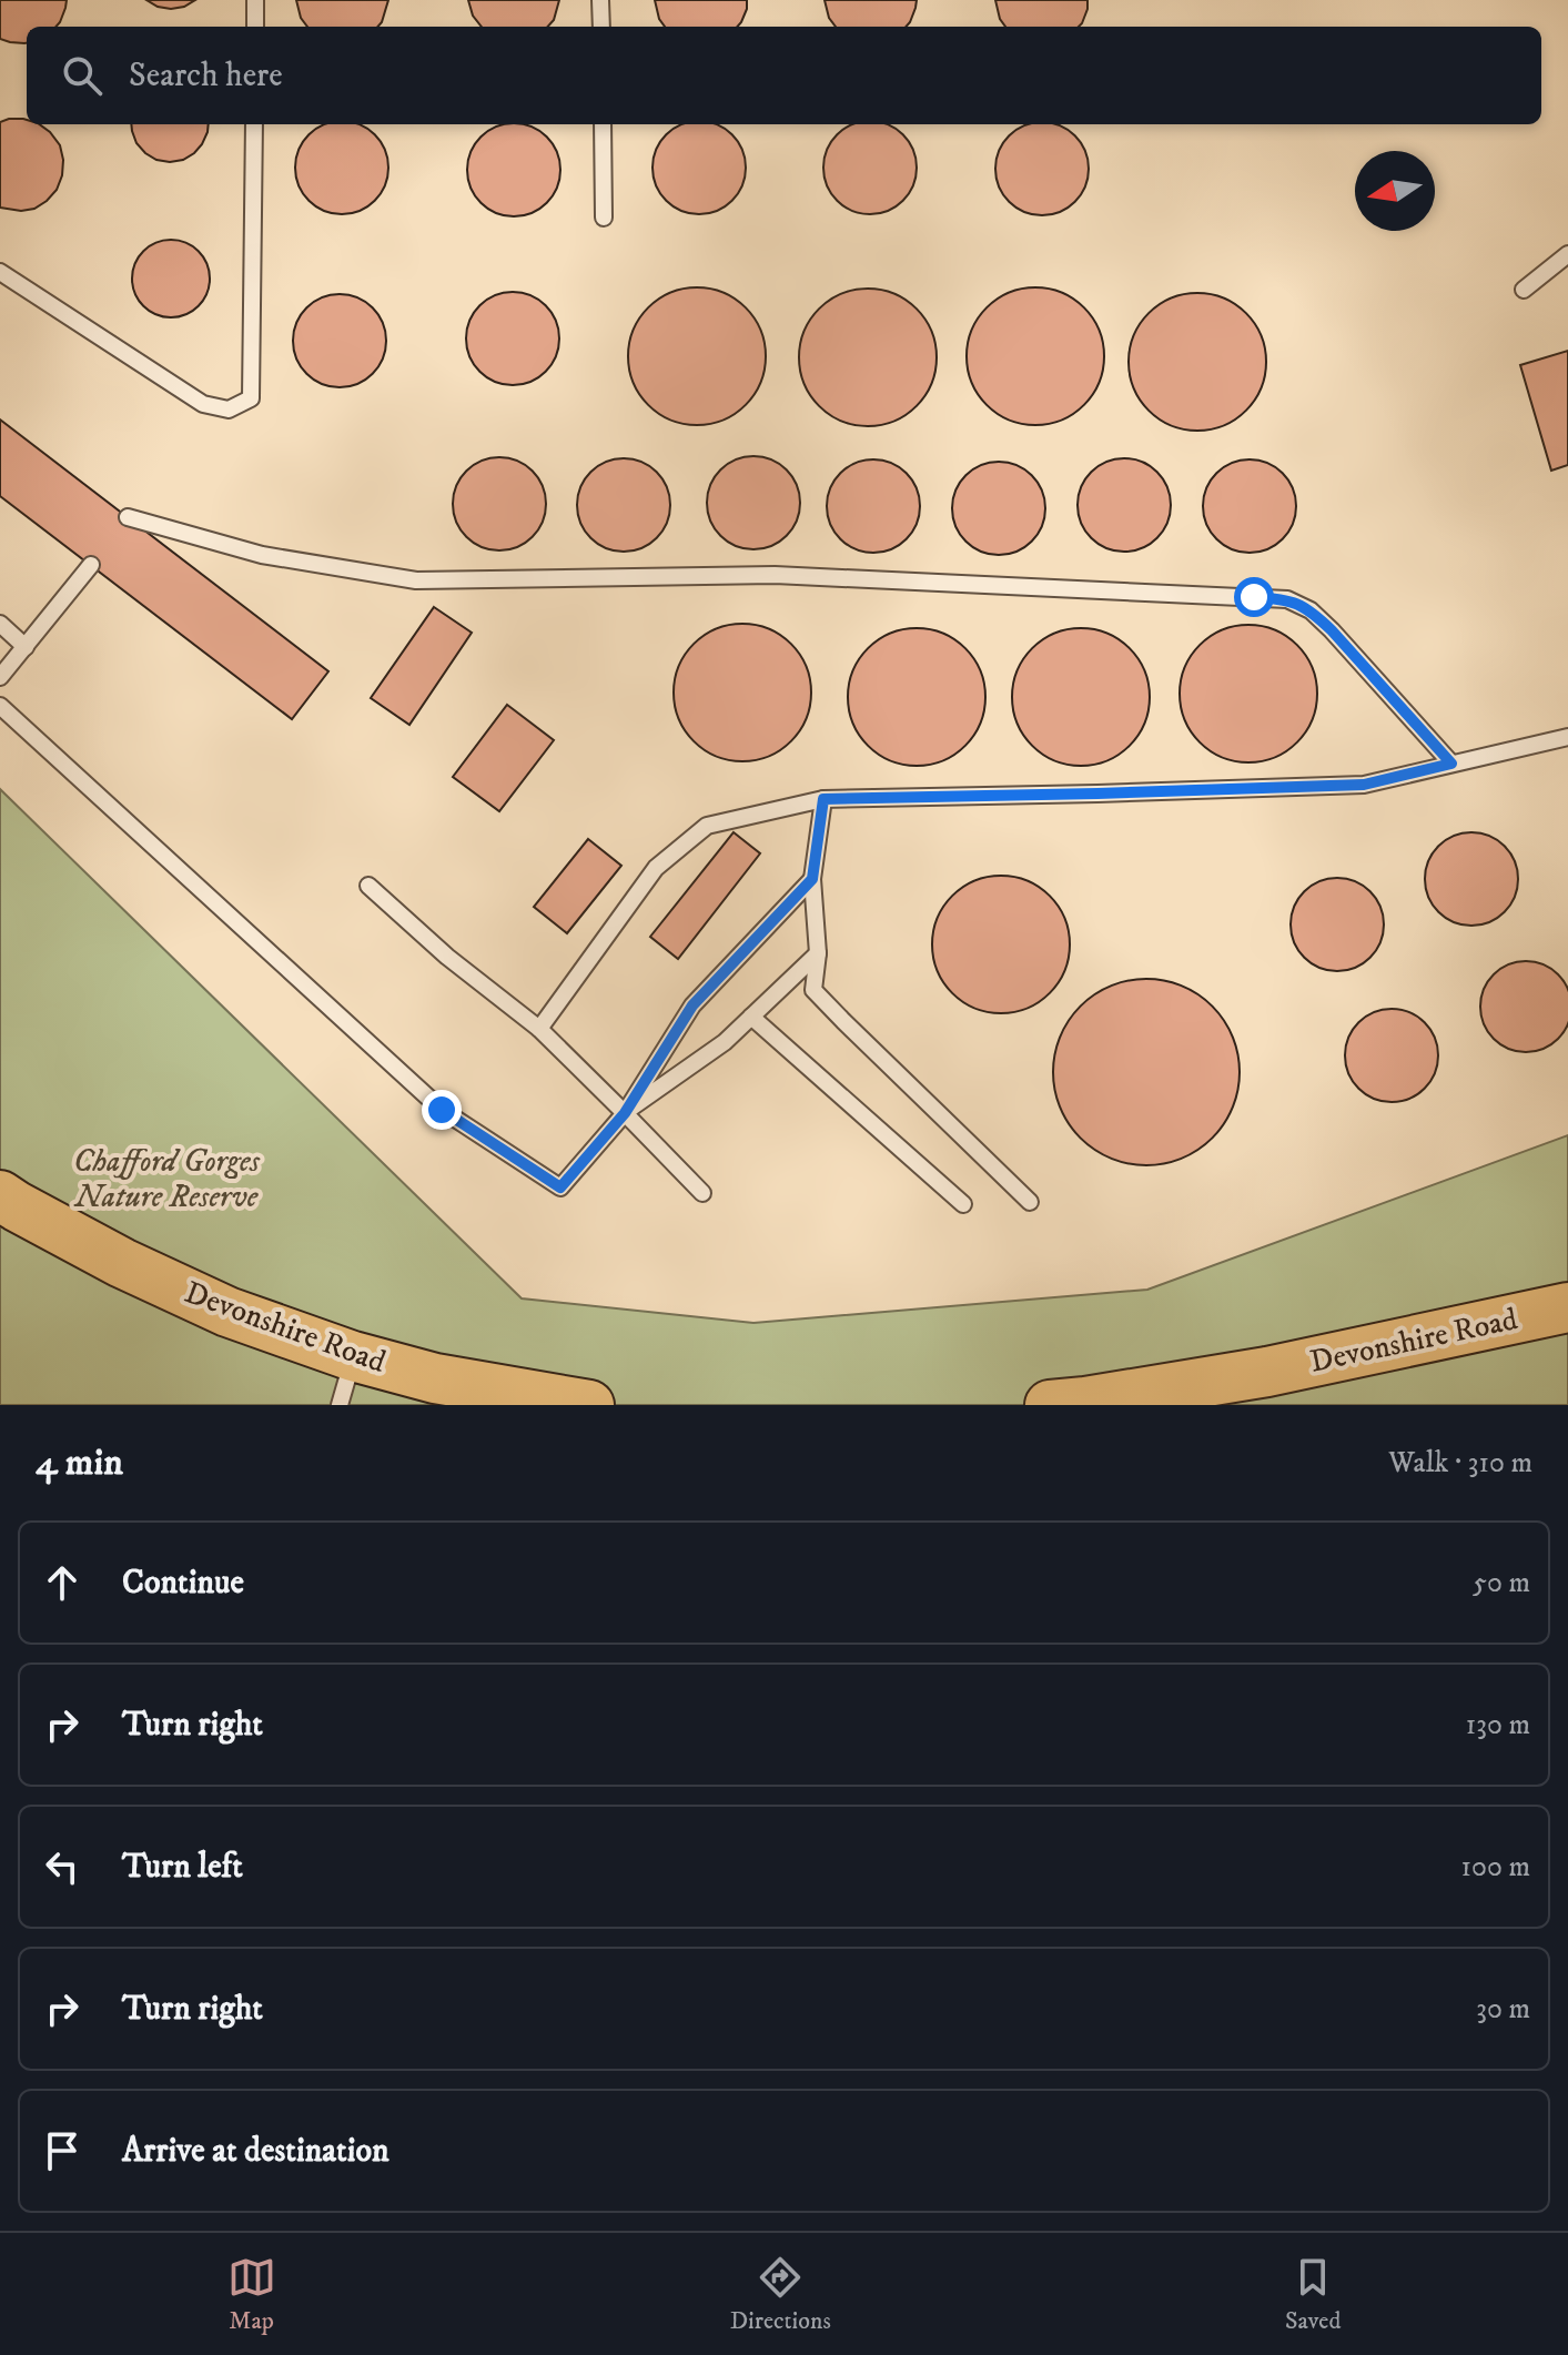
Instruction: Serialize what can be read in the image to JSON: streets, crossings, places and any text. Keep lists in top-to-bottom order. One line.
{"streets":{"main road":["Devonshire Road"]},"parks":["Chafford Gorges Nature Reserve"],"north":"left","page":{"search":"Search here","heading":["4 min","Walk · 310 m"],"list":[["Continue","50 m"],["Turn right","130 m"],["Turn left","100 m"],["Turn right","30 m"],"Arrive at destination"],"nav":["Map","Directions","Saved"]}}
